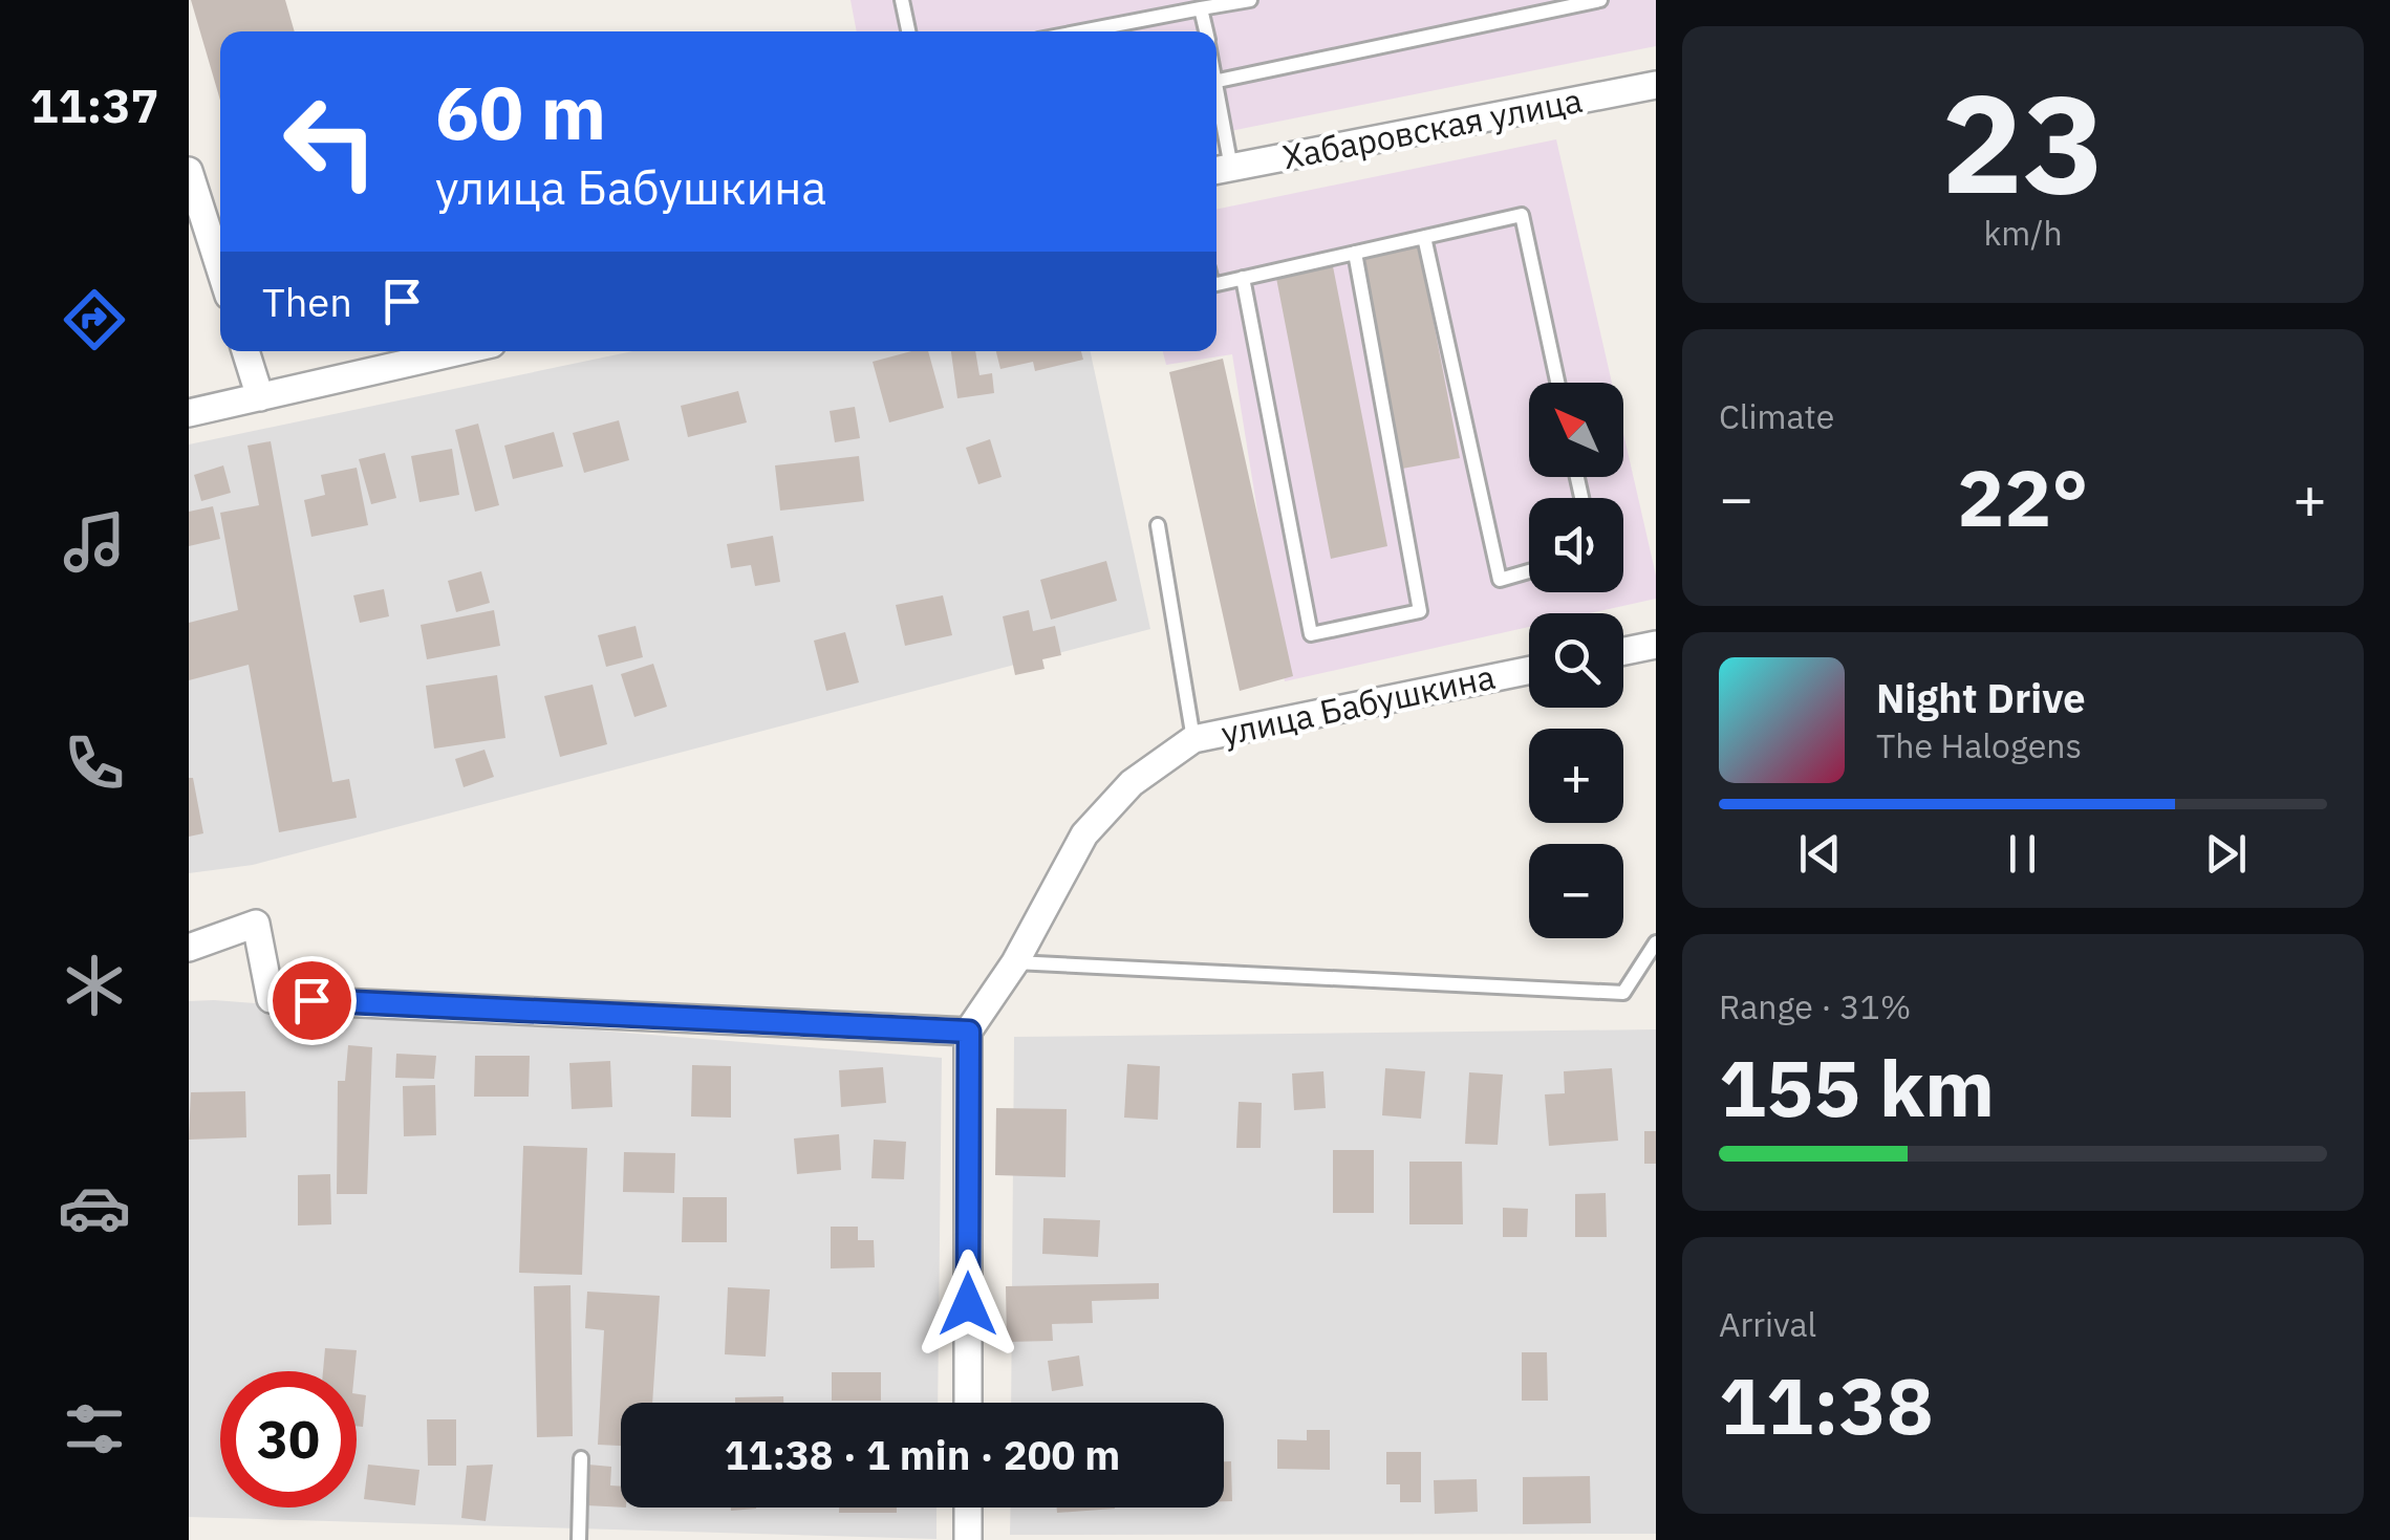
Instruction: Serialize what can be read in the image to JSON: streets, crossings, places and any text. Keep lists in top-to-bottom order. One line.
{"streets":{"street":["Хабаровская улица","улица Бабушкина"]},"north":"top left","page":{"tabs":"11:37","tile":[["23","km/h"],"Climate",["Range · 31%","155 km"],["Arrival","11:38"]],"turn":["60 m","улица Бабушкина"],"then":"Then","map_buttons":["+","−"],"heat":["−","22°","+"],"song":["Night Drive","The Halogens"],"limit":"30","trip":"11:38 · 1 min · 200 m"}}
